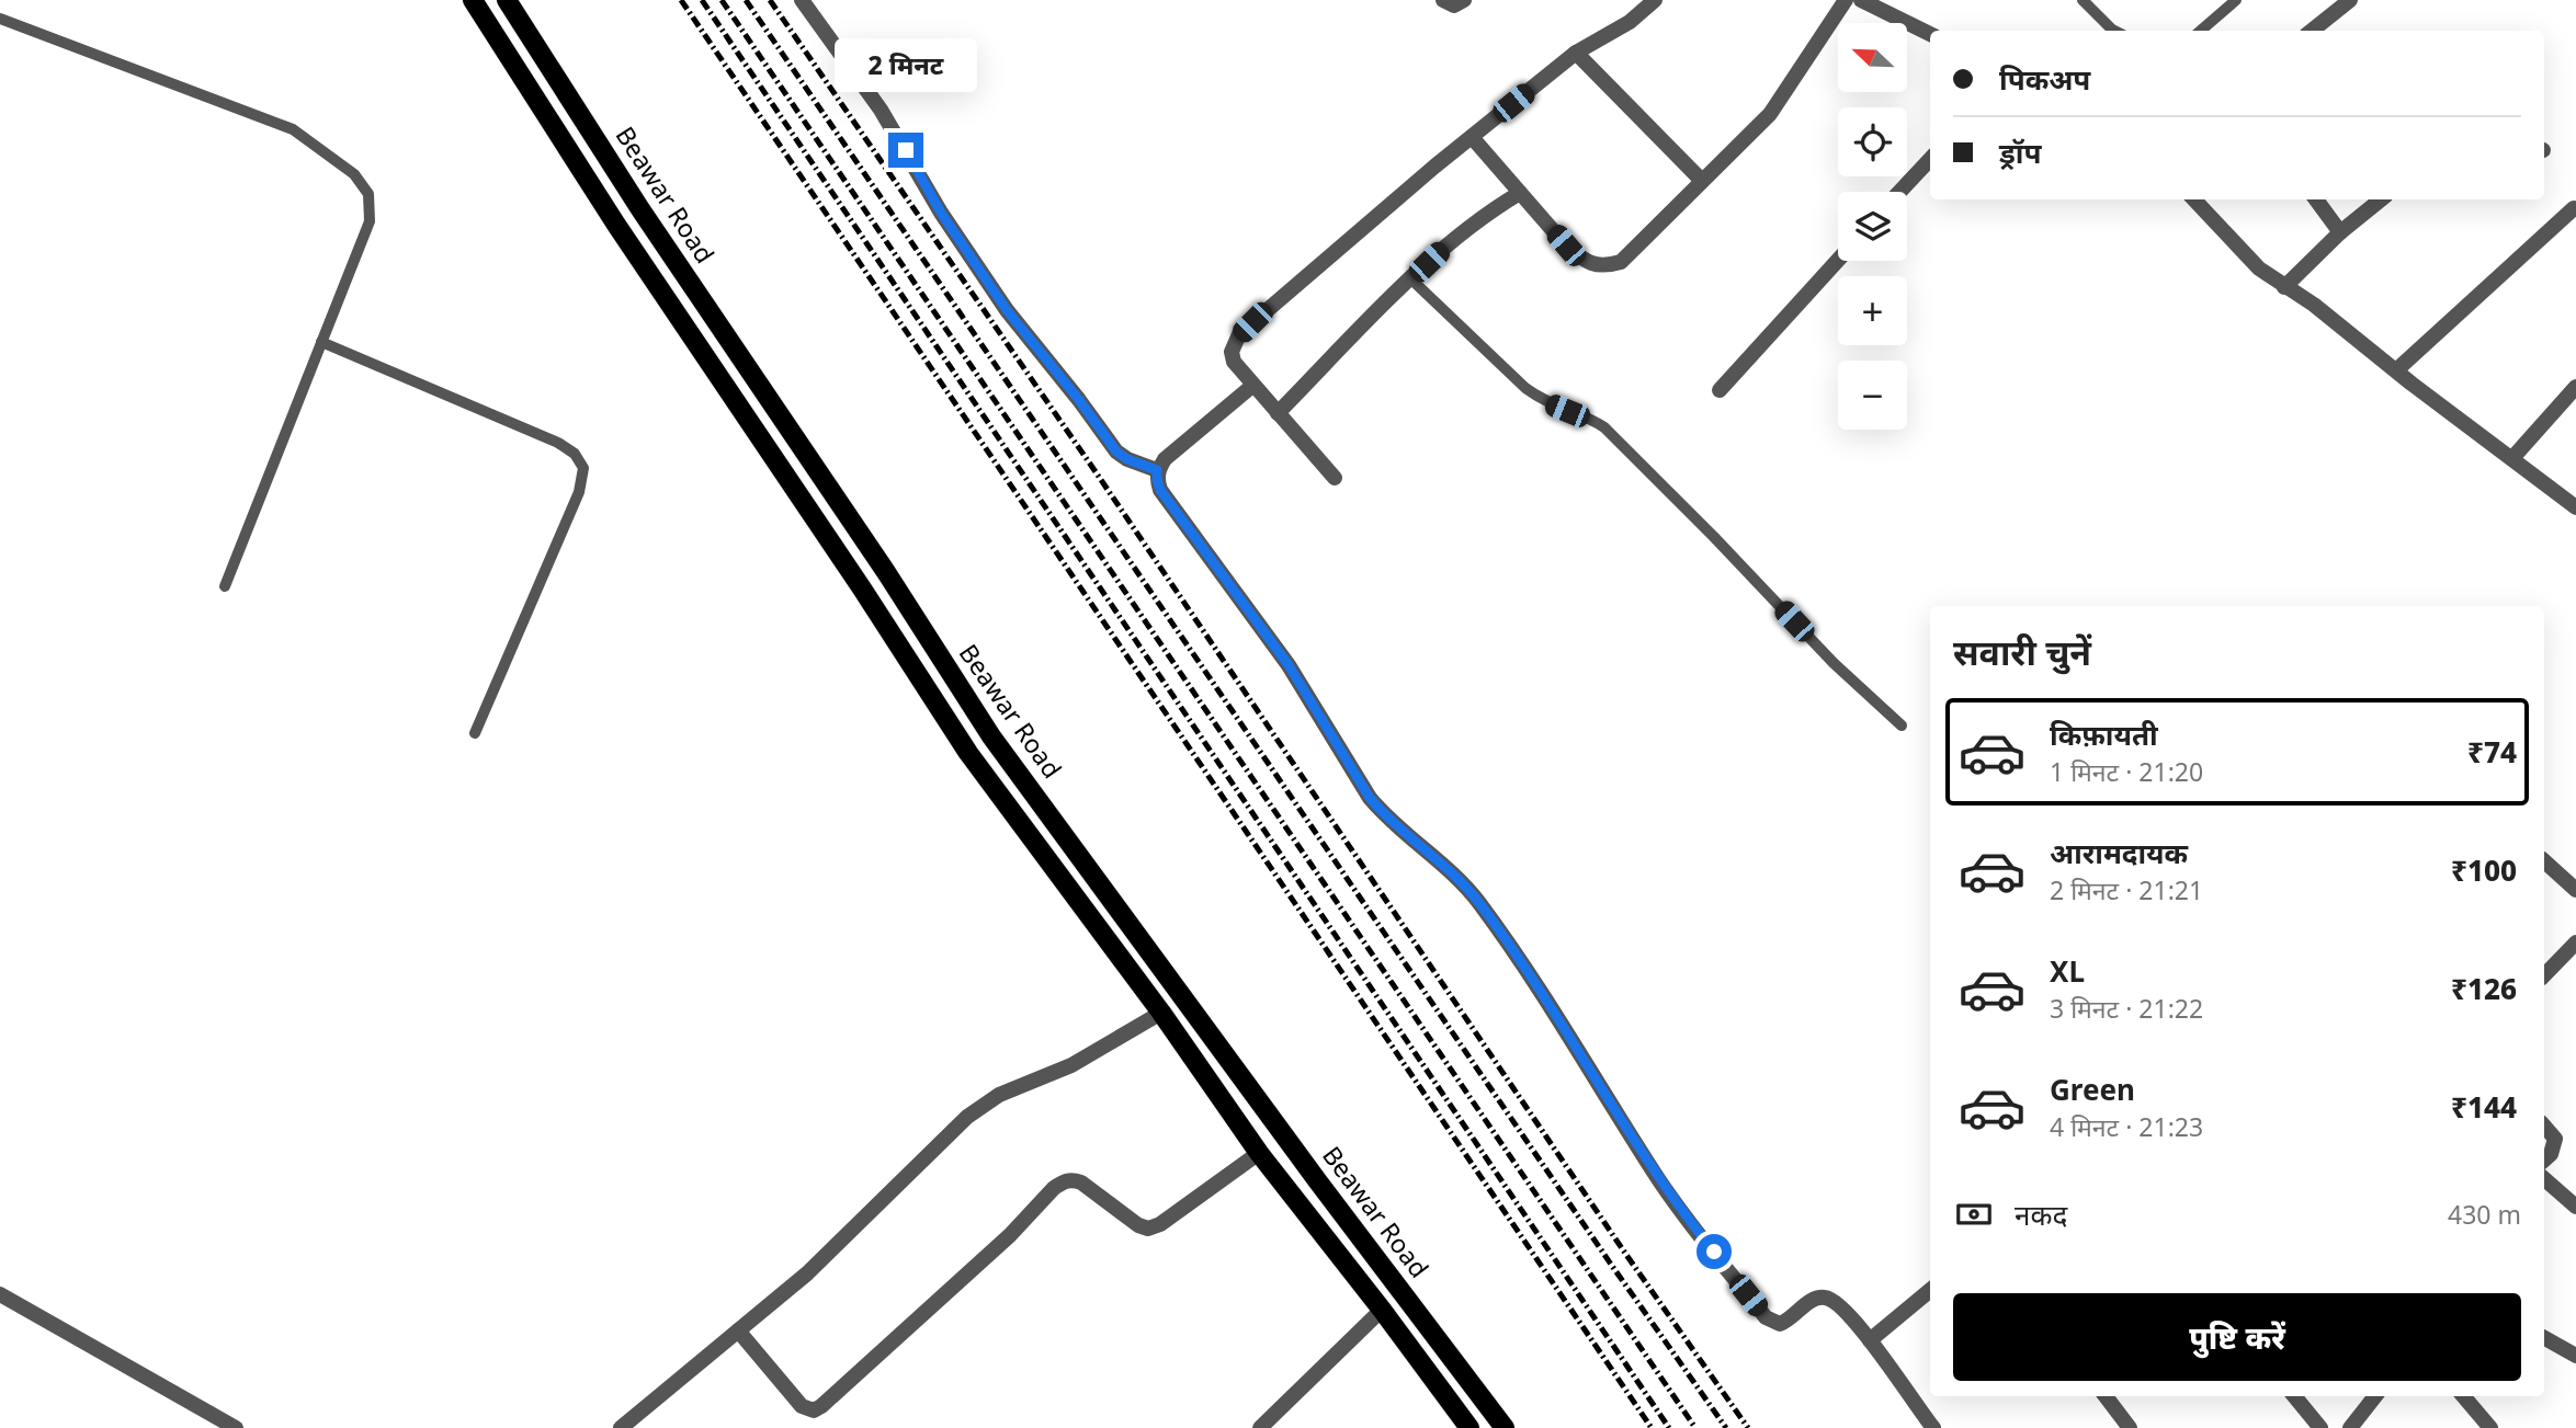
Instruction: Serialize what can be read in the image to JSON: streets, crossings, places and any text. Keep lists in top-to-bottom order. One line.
{"streets":{"main road":["Beawar Road"]},"north":"top left","page":{"map_buttons":["+","−"],"banner":["पिकअप","ड्रॉप"],"bubble":"2 मिनट","heading":"सवारी चुनें","list":[{"name":"किफ़ायती","note":"1 मिनट · 21:20","value":"₹74"},{"name":"आरामदायक","note":"2 मिनट · 21:21","value":"₹100"},{"name":"XL","note":"3 मिनट · 21:22","value":"₹126"},{"name":"Green","note":"4 मिनट · 21:23","value":"₹144"}],"pay":["नकद","430 m"],"buttons":"पुष्टि करें"}}
